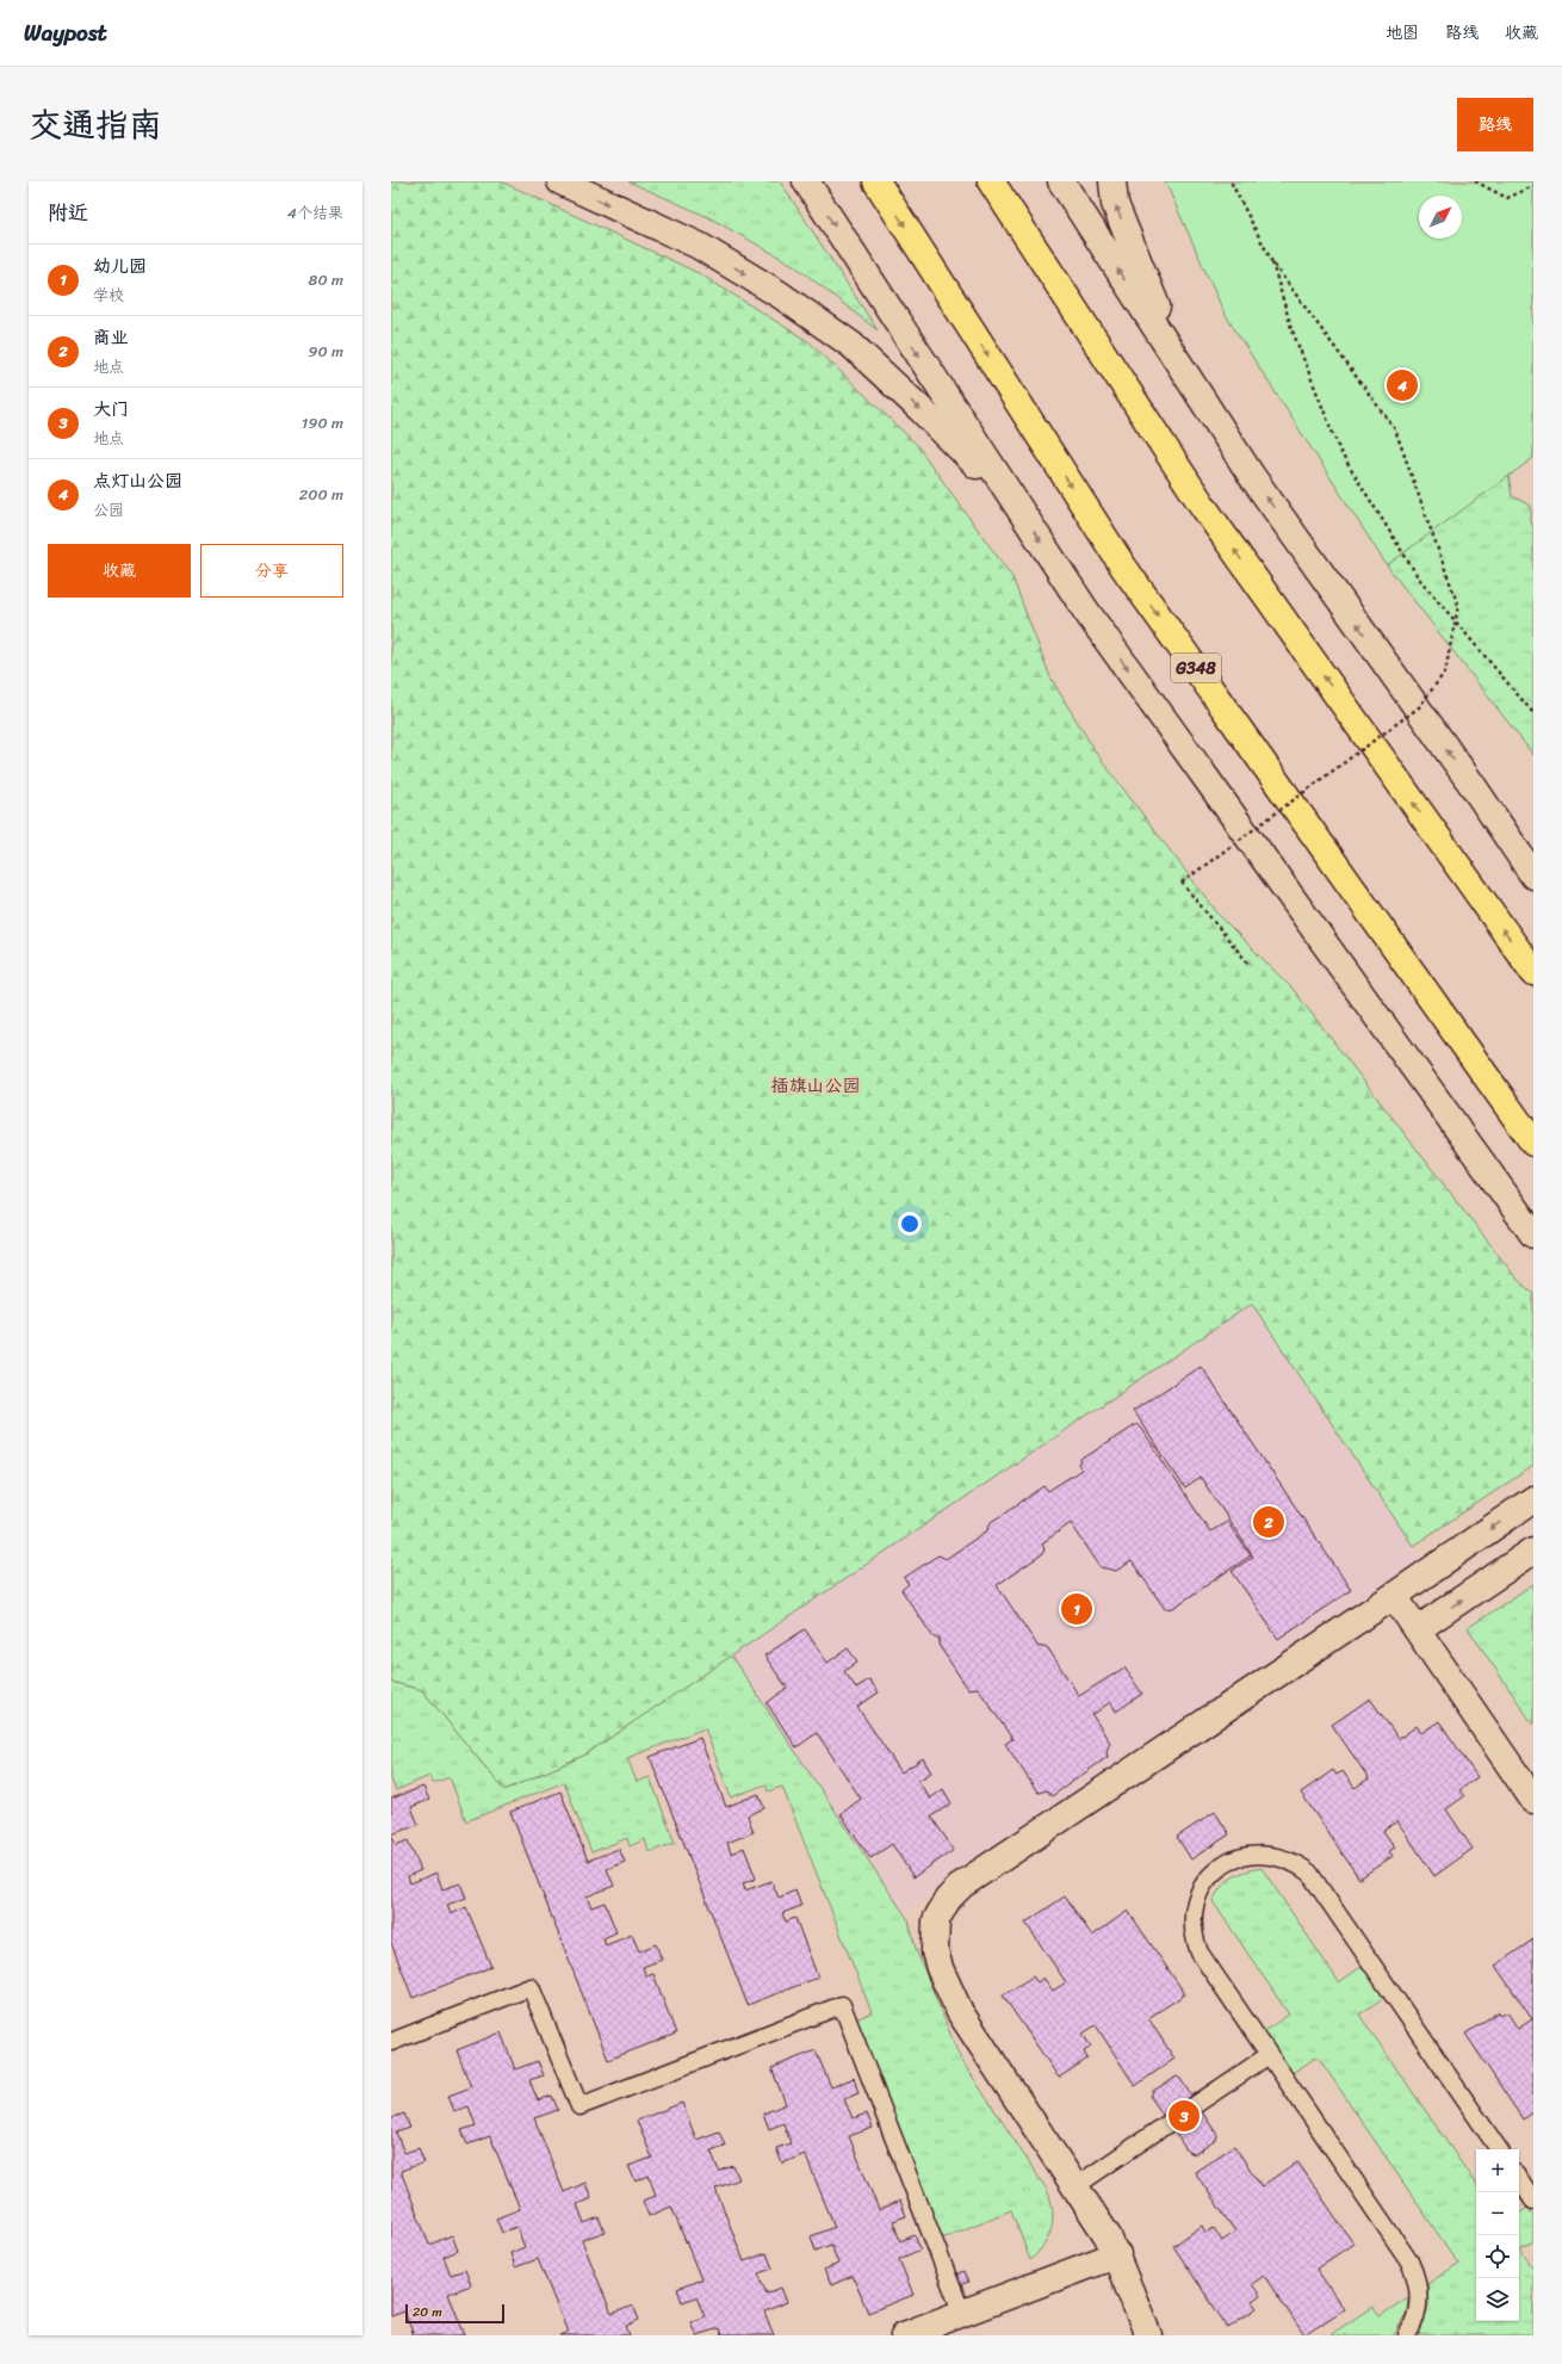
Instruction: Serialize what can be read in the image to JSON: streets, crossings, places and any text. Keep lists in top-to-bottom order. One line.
{"streets":{"highway":["G348"]},"parks":["插旗山公园"],"scale_bar":"20 m","north":"top right","page":{"header":"Waypost","nav":["地图","路线","收藏"],"title":"交通指南","buttons":["路线",["收藏","分享"]],"heading":["附近","4个结果"],"list":[{"mark":"1","name":"幼儿园","note":"学校","value":"80 m"},{"mark":"2","name":"商业","note":"地点","value":"90 m"},{"mark":"3","name":"大门","note":"地点","value":"190 m"},{"mark":"4","name":"点灯山公园","note":"公园","value":"200 m"}],"pins":["4","2","1","3"],"map_buttons":["+","−"],"scale":"20 m"}}
